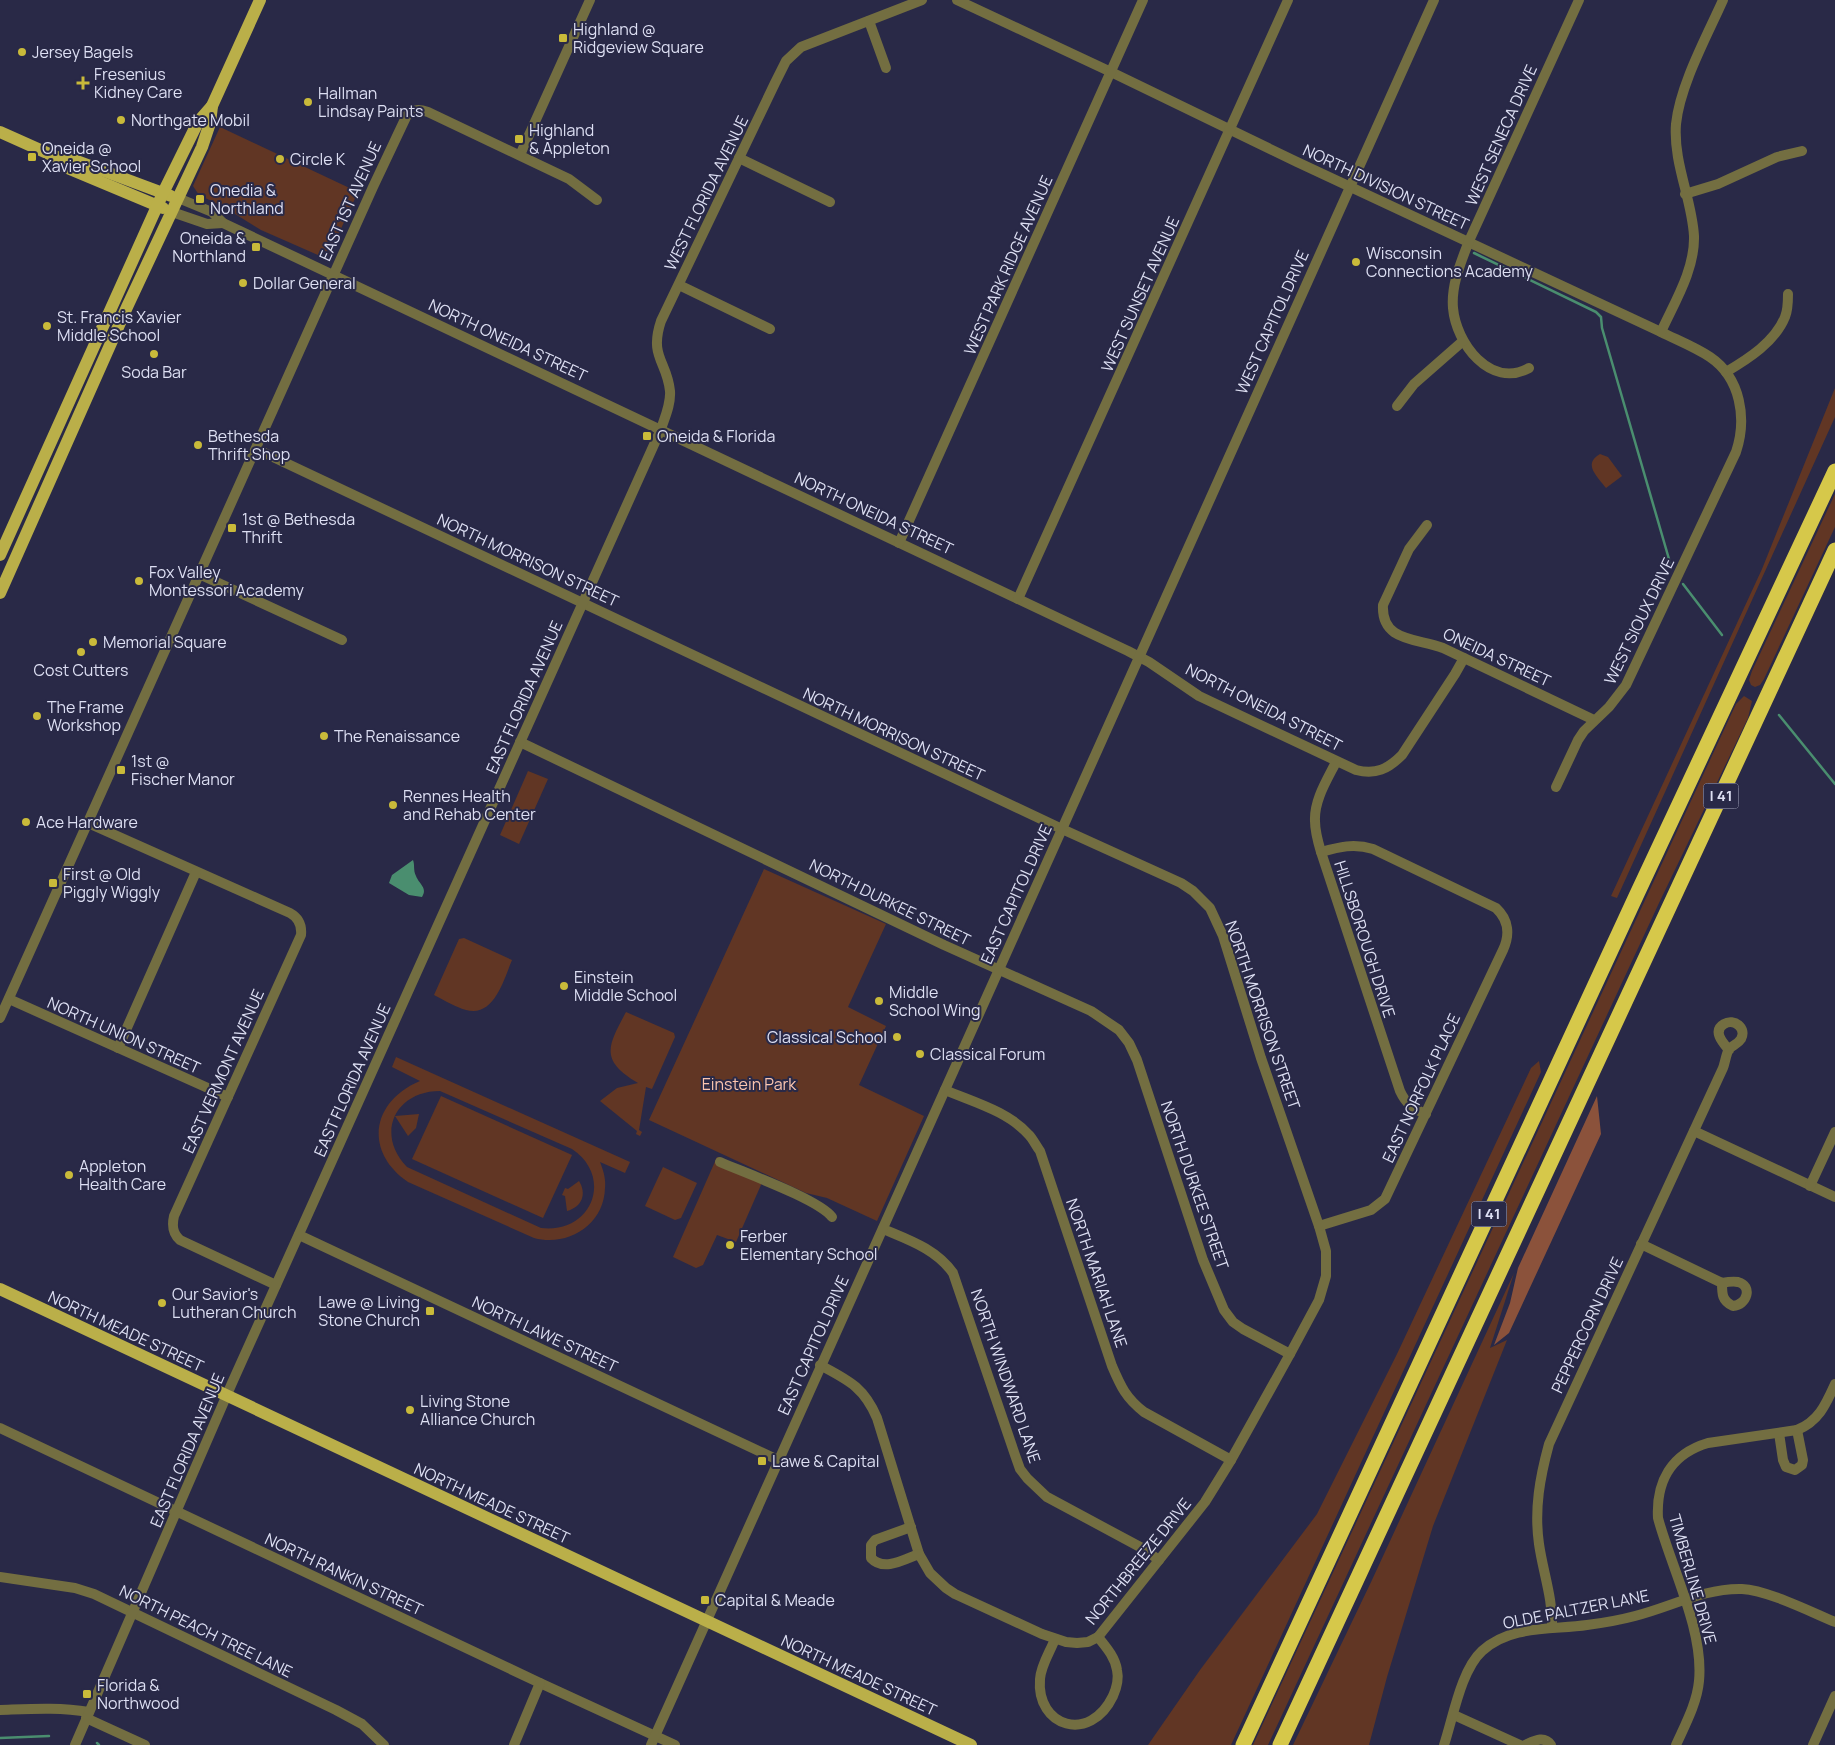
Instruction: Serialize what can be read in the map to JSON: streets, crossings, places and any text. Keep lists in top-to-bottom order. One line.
{"streets":{"highway":["I 41"],"main road":["NORTH ONEIDA STREET","NORTH MEADE STREET"],"street":["WEST SENECA DRIVE","NORTH DIVISION STREET","WEST FLORIDA AVENUE","EAST 1ST AVENUE","WEST PARK RIDGE AVENUE","WEST SUNSET AVENUE","WEST CAPITOL DRIVE","NORTH MORRISON STREET","WEST SIOUX DRIVE","ONEIDA STREET","EAST FLORIDA AVENUE","EAST CAPITOL DRIVE","NORTH DURKEE STREET","HILLSBOROUGH DRIVE","NORTH UNION STREET","EAST VERMONT AVENUE","EAST NORFOLK PLACE","NORTH MARIAH LANE","PEPPERCORN DRIVE","NORTH LAWE STREET","NORTH WINDWARD LANE","NORTHBREEZE DRIVE","NORTH RANKIN STREET","TIMBERLINE DRIVE","OLDE PALTZER LANE","NORTH PEACH TREE LANE"]},"crossings":[["WEST SENECA DRIVE","NORTH DIVISION STREET"],["NORTH DIVISION STREET","WEST PARK RIDGE AVENUE"],["NORTH DIVISION STREET","WEST SUNSET AVENUE"],["NORTH DIVISION STREET","WEST CAPITOL DRIVE"],["NORTH DIVISION STREET","WEST SIOUX DRIVE"],["WEST FLORIDA AVENUE","NORTH ONEIDA STREET"],["WEST FLORIDA AVENUE","EAST FLORIDA AVENUE"],["EAST 1ST AVENUE","NORTH ONEIDA STREET"],["EAST 1ST AVENUE","NORTH MORRISON STREET"],["EAST 1ST AVENUE","NORTH UNION STREET"],["WEST PARK RIDGE AVENUE","NORTH ONEIDA STREET"],["WEST SUNSET AVENUE","NORTH ONEIDA STREET"],["WEST CAPITOL DRIVE","NORTH ONEIDA STREET"],["WEST CAPITOL DRIVE","EAST CAPITOL DRIVE"],["NORTH ONEIDA STREET","ONEIDA STREET"],["NORTH ONEIDA STREET","EAST FLORIDA AVENUE"],["NORTH ONEIDA STREET","EAST CAPITOL DRIVE"],["NORTH ONEIDA STREET","HILLSBOROUGH DRIVE"],["NORTH MORRISON STREET","EAST FLORIDA AVENUE"],["NORTH MORRISON STREET","EAST CAPITOL DRIVE"],["NORTH MORRISON STREET","EAST NORFOLK PLACE"],["NORTH MORRISON STREET","NORTHBREEZE DRIVE"],["WEST SIOUX DRIVE","ONEIDA STREET"],["EAST FLORIDA AVENUE","NORTH DURKEE STREET"],["EAST FLORIDA AVENUE","EAST VERMONT AVENUE"],["EAST FLORIDA AVENUE","NORTH MEADE STREET"],["EAST FLORIDA AVENUE","NORTH LAWE STREET"],["EAST FLORIDA AVENUE","NORTH RANKIN STREET"],["EAST FLORIDA AVENUE","NORTH PEACH TREE LANE"],["EAST CAPITOL DRIVE","NORTH DURKEE STREET"],["EAST CAPITOL DRIVE","NORTH MARIAH LANE"],["EAST CAPITOL DRIVE","NORTH MEADE STREET"],["EAST CAPITOL DRIVE","NORTH LAWE STREET"],["EAST CAPITOL DRIVE","NORTH WINDWARD LANE"],["EAST CAPITOL DRIVE","NORTHBREEZE DRIVE"],["EAST CAPITOL DRIVE","NORTH RANKIN STREET"],["NORTH DURKEE STREET","NORTHBREEZE DRIVE"],["HILLSBOROUGH DRIVE","EAST NORFOLK PLACE"],["NORTH UNION STREET","EAST VERMONT AVENUE"],["EAST NORFOLK PLACE","NORTHBREEZE DRIVE"],["NORTH MARIAH LANE","NORTHBREEZE DRIVE"],["PEPPERCORN DRIVE","OLDE PALTZER LANE"],["NORTH WINDWARD LANE","NORTHBREEZE DRIVE"],["TIMBERLINE DRIVE","OLDE PALTZER LANE"]],"parks":["Einstein Park"],"places":{"transit":["Highland @ Ridgeview Square","Highland & Appleton","Oneida @ Xavier School","Onedia & Northland","Oneida & Northland","Oneida & Florida","1st @ Bethesda Thrift","1st @ Fischer Manor","First @ Old Piggly Wiggly","Lawe @ Living Stone Church","Lawe & Capital","Capital & Meade","Florida & Northwood"],"other":["Jersey Bagels","Hallman Lindsay Paints","Northgate Mobil","Circle K","Wisconsin Connections Academy","Dollar General","St. Francis Xavier Middle School","Soda Bar","Bethesda Thrift Shop","Fox Valley Montessori Academy","Memorial Square","Cost Cutters","The Frame Workshop","The Renaissance","Rennes Health and Rehab Center","Ace Hardware","Einstein Middle School","Middle School Wing","Classical School","Classical Forum","Appleton Health Care","Ferber Elementary School","Our Savior's Lutheran Church","Living Stone Alliance Church"],"health":["Fresenius Kidney Care"]}}
